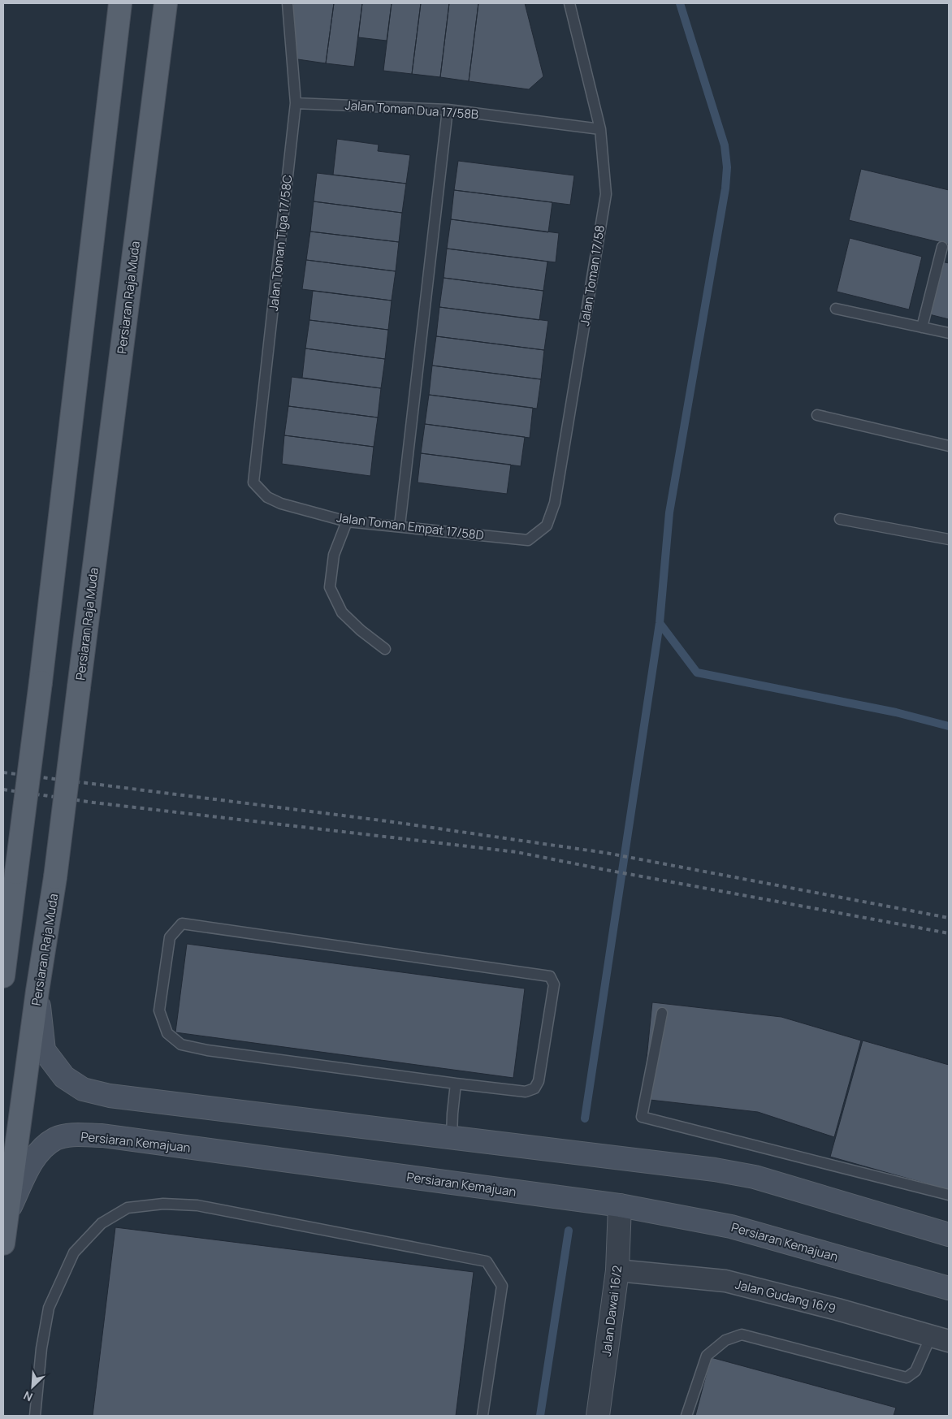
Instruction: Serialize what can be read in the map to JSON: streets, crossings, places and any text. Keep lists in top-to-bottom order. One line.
{"streets":{"main road":["Persiaran Raja Muda","Persiaran Kemajuan"],"street":["Jalan Gudang 16/9","Jalan Dawai 16/2"],"lane":["Jalan Toman Dua 17/58B","Jalan Toman Tiga 17/58C","Jalan Toman 17/58","Jalan Toman Empat 17/58D"]},"crossings":[["Jalan Toman Dua 17/58B","Jalan Toman Tiga 17/58C"],["Jalan Toman Dua 17/58B","Jalan Toman 17/58"],["Jalan Toman Tiga 17/58C","Jalan Toman Empat 17/58D"],["Jalan Toman 17/58","Jalan Toman Empat 17/58D"],["Persiaran Raja Muda","Persiaran Kemajuan"],["Persiaran Kemajuan","Jalan Dawai 16/2"],["Jalan Gudang 16/9","Jalan Dawai 16/2"]],"north":"bottom left"}
